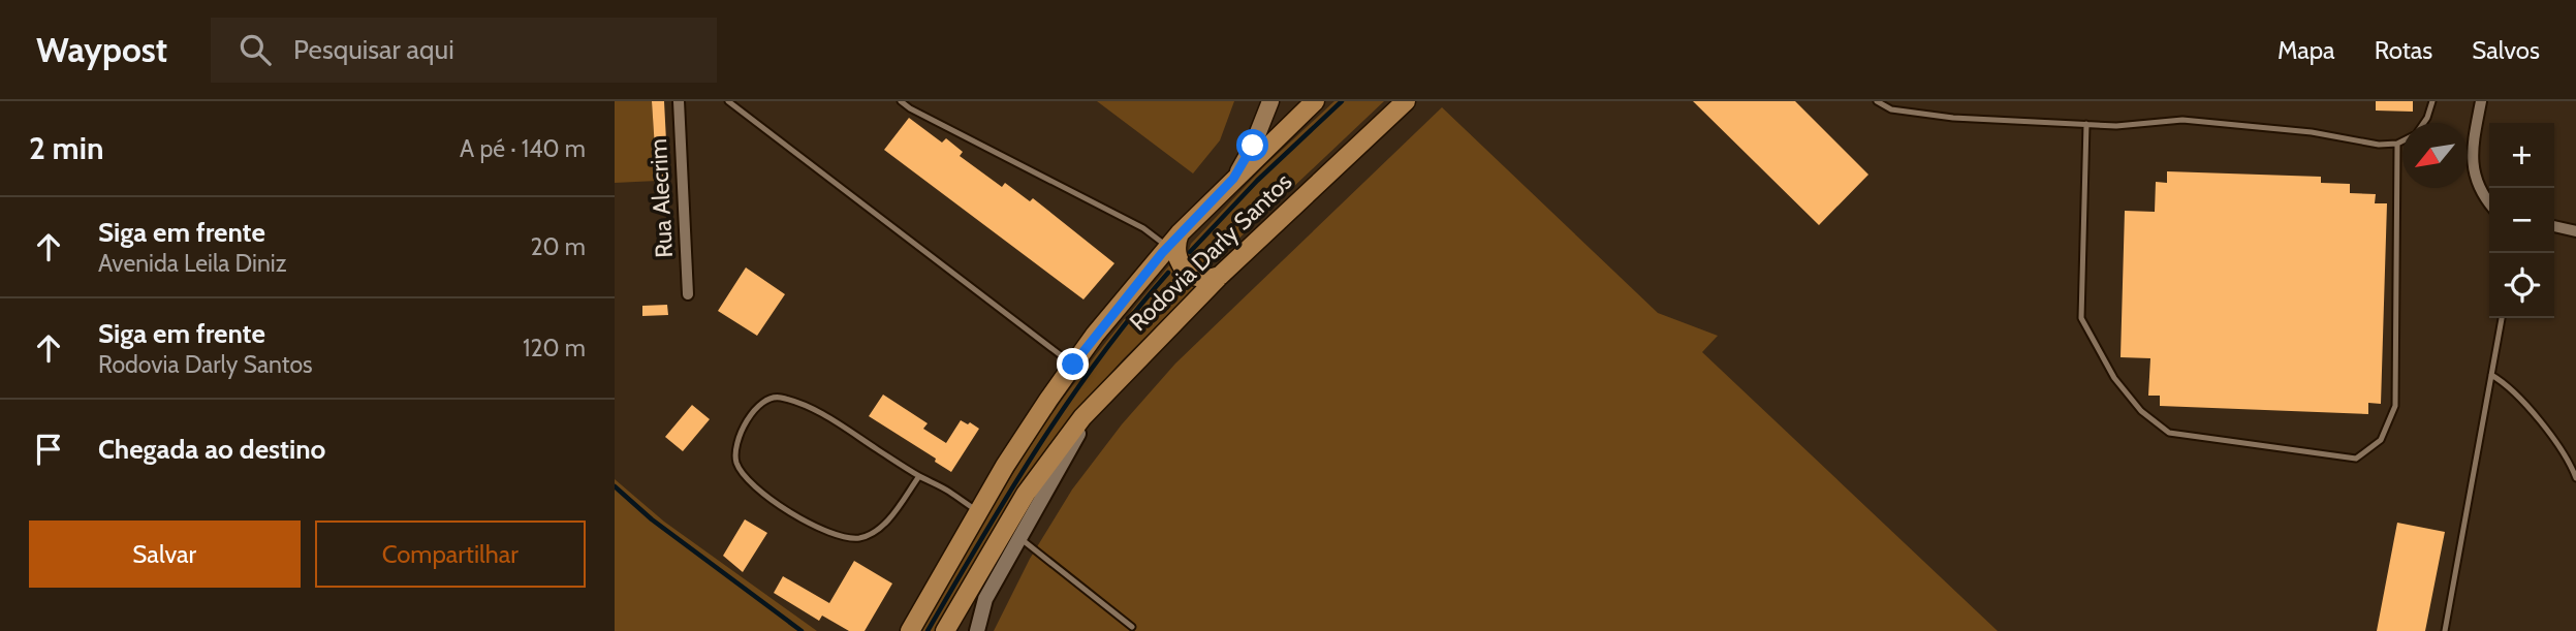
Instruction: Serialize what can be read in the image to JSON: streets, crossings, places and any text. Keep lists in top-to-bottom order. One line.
{"streets":{"main road":["Rodovia Darly Santos"],"street":["Rua Alecrim"]},"north":"bottom left","page":{"header":"Waypost","search":"Pesquisar aqui","nav":["Mapa","Rotas","Salvos"],"heading":["2 min","A pé · 140 m"],"map_buttons":["+","−"],"list":[["Siga em frente","Avenida Leila Diniz","20 m"],["Siga em frente","Rodovia Darly Santos","120 m"],"Chegada ao destino"],"buttons":["Salvar","Compartilhar"]}}
